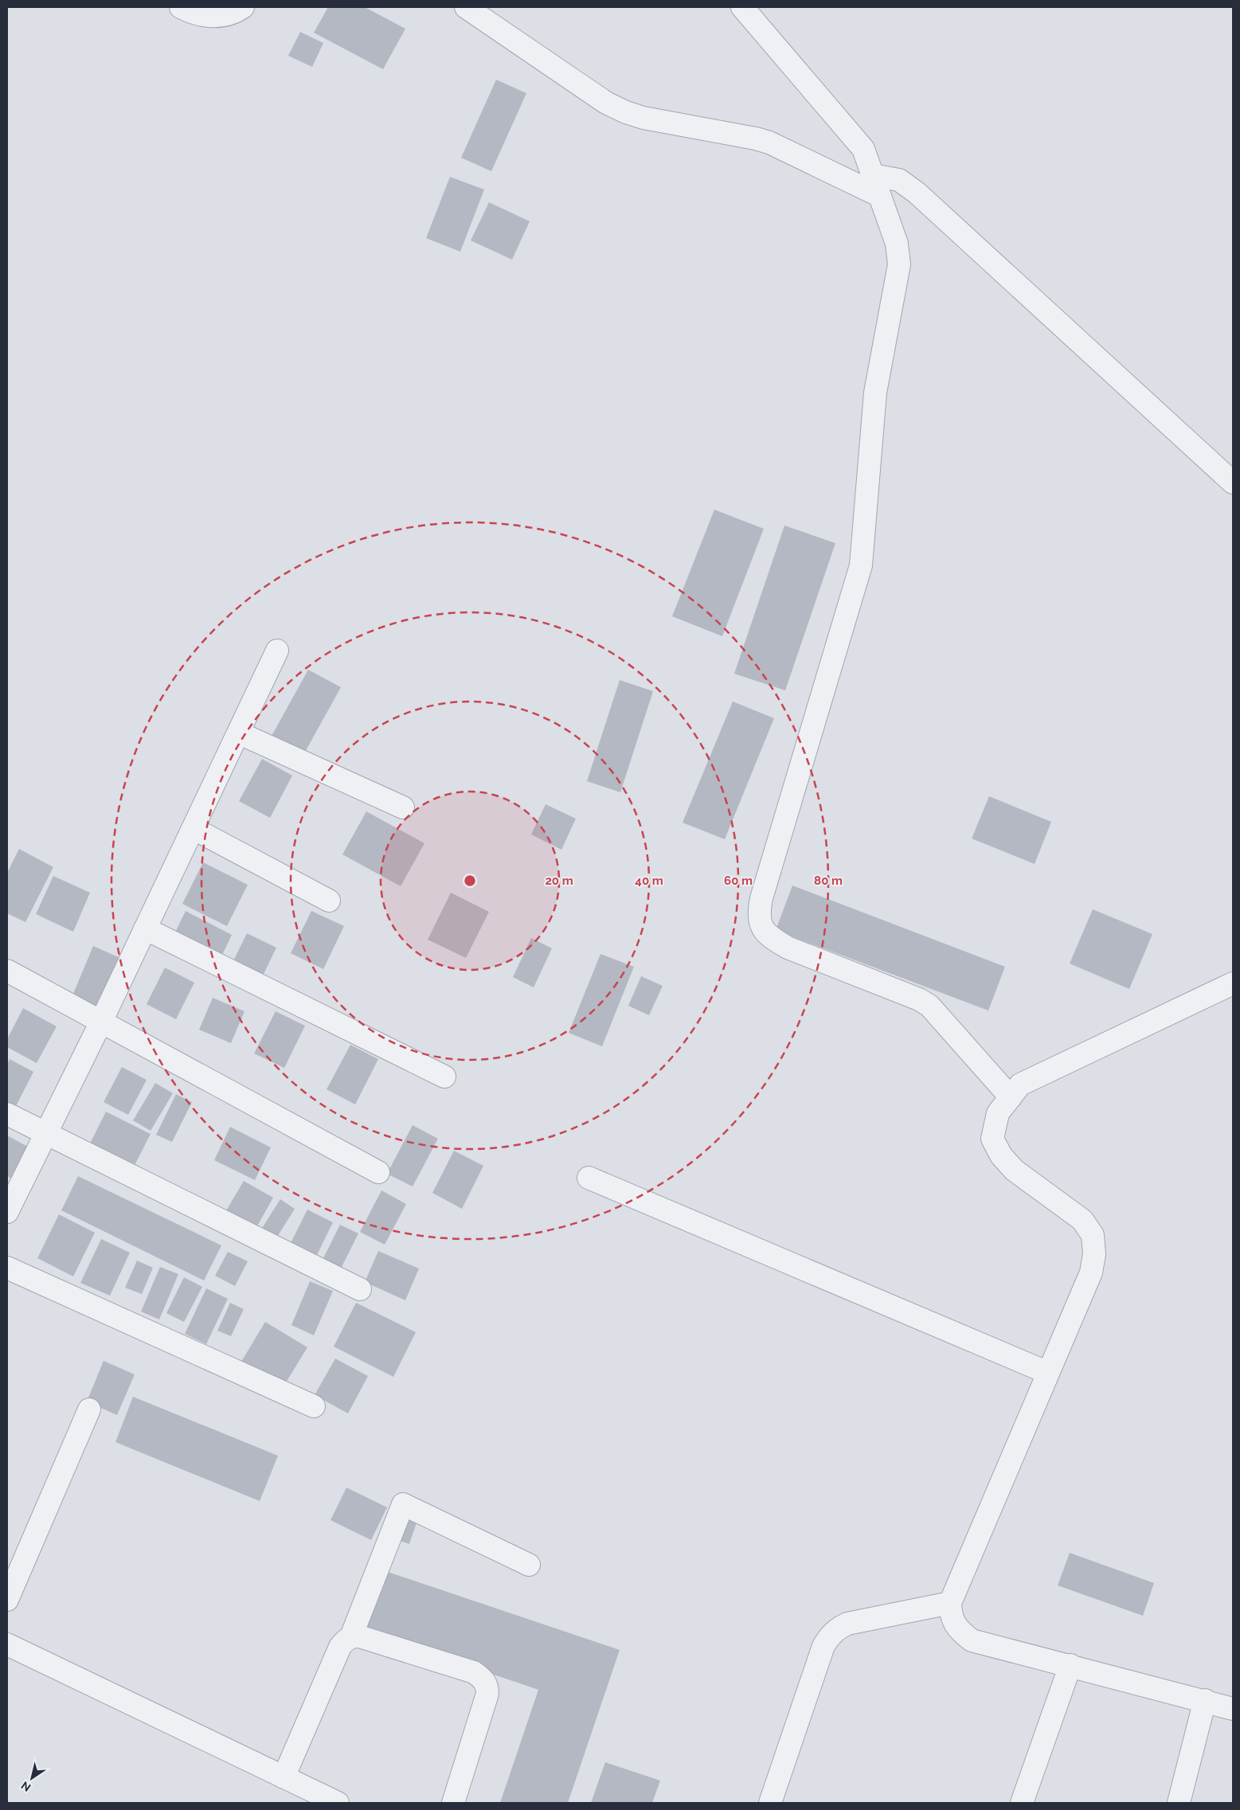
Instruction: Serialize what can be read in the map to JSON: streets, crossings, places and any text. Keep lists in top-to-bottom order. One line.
{"north":"bottom left","rings":["20 m","40 m","60 m","80 m"]}
